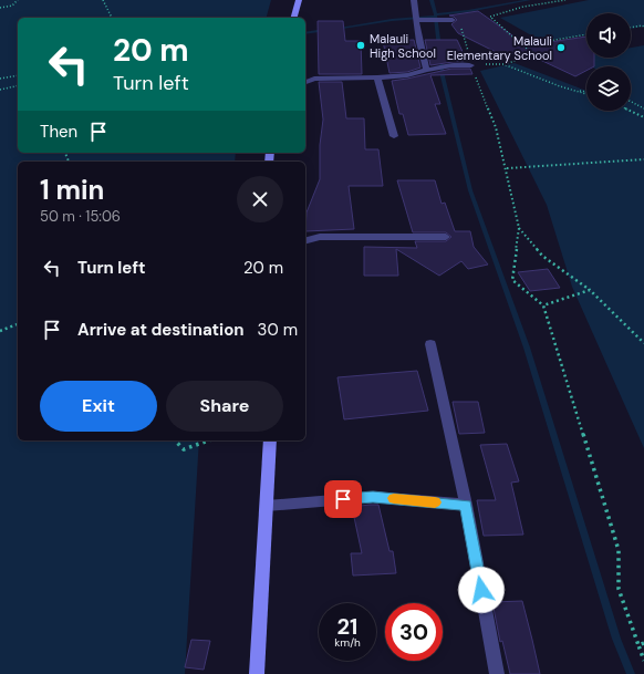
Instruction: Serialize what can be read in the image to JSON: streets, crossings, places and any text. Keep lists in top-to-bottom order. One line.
{"places":["Malauli High School","Malauli Elementary School"],"page":{"turn":["20 m","Turn left"],"then":"Then","heading":["1 min","50 m · 15:06"],"list":[{"name":"Turn left","value":"20 m"},{"name":"Arrive at destination","value":"30 m"}],"buttons":["Exit","Share"],"speed":"21 km/h","limit":"30"}}
